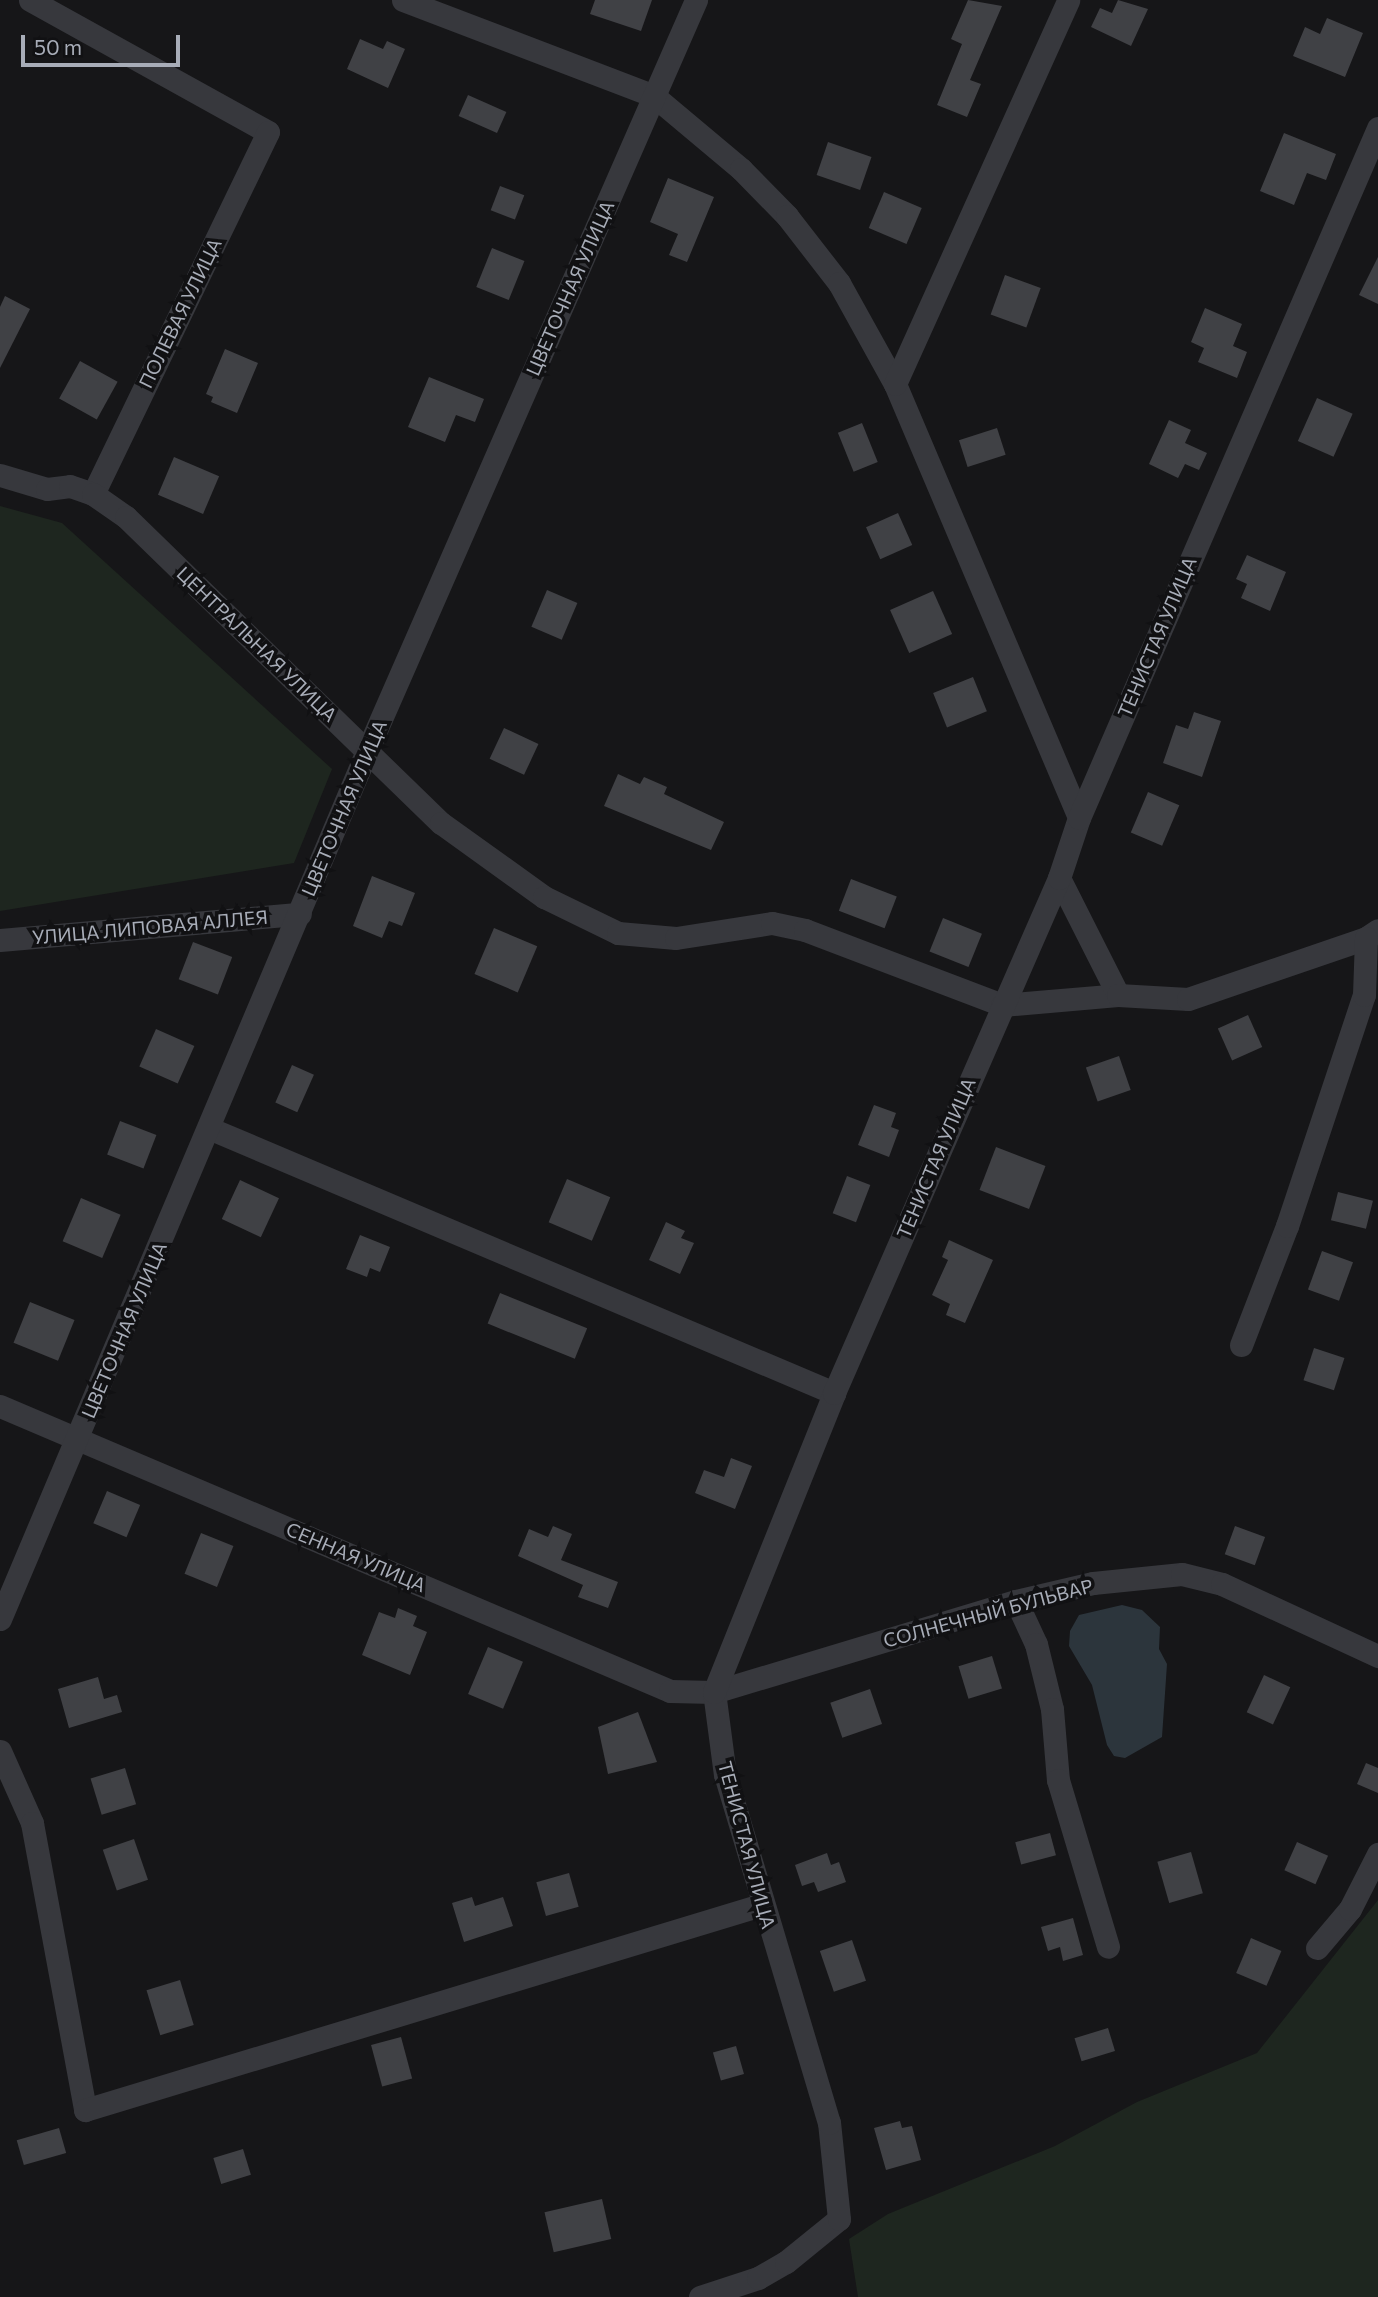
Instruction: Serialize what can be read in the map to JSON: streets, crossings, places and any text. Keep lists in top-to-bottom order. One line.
{"streets":{"street":["ЦВЕТОЧНАЯ УЛИЦА","ПОЛЕВАЯ УЛИЦА","ТЕНИСТАЯ УЛИЦА","ЦЕНТРАЛЬНАЯ УЛИЦА","УЛИЦА ЛИПОВАЯ АЛЛЕЯ","СЕННАЯ УЛИЦА","СОЛНЕЧНЫЙ БУЛЬВАР"]},"crossings":[["ЦВЕТОЧНАЯ УЛИЦА","ЦЕНТРАЛЬНАЯ УЛИЦА"],["ЦВЕТОЧНАЯ УЛИЦА","УЛИЦА ЛИПОВАЯ АЛЛЕЯ"],["ЦВЕТОЧНАЯ УЛИЦА","СЕННАЯ УЛИЦА"],["ПОЛЕВАЯ УЛИЦА","ЦЕНТРАЛЬНАЯ УЛИЦА"],["ТЕНИСТАЯ УЛИЦА","ЦЕНТРАЛЬНАЯ УЛИЦА"],["ТЕНИСТАЯ УЛИЦА","СЕННАЯ УЛИЦА"],["ТЕНИСТАЯ УЛИЦА","СОЛНЕЧНЫЙ БУЛЬВАР"],["СЕННАЯ УЛИЦА","СОЛНЕЧНЫЙ БУЛЬВАР"]],"scale_bar":"50 m"}
